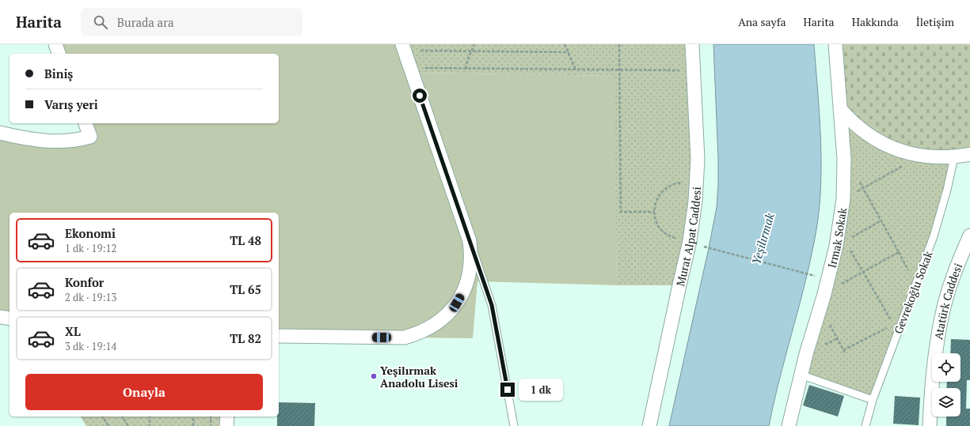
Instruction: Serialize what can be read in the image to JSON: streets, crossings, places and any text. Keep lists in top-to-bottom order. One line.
{"streets":{"street":["Murat Alpat Caddesi","Irmak Sokak","Atatürk Caddesi"],"lane":["Gevrekoğlu Sokak"]},"water":["Yeşilırmak"],"places":["Yeşilırmak Anadolu Lisesi"],"page":{"header":"Harita","search":"Burada ara","nav":["Ana sayfa","Harita","Hakkında","İletişim"],"banner":["Biniş","Varış yeri"],"list":[{"name":"Ekonomi","note":"1 dk · 19:12","value":"TL 48"},{"name":"Konfor","note":"2 dk · 19:13","value":"TL 65"},{"name":"XL","note":"3 dk · 19:14","value":"TL 82"}],"buttons":"Onayla","bubble":"1 dk"}}
